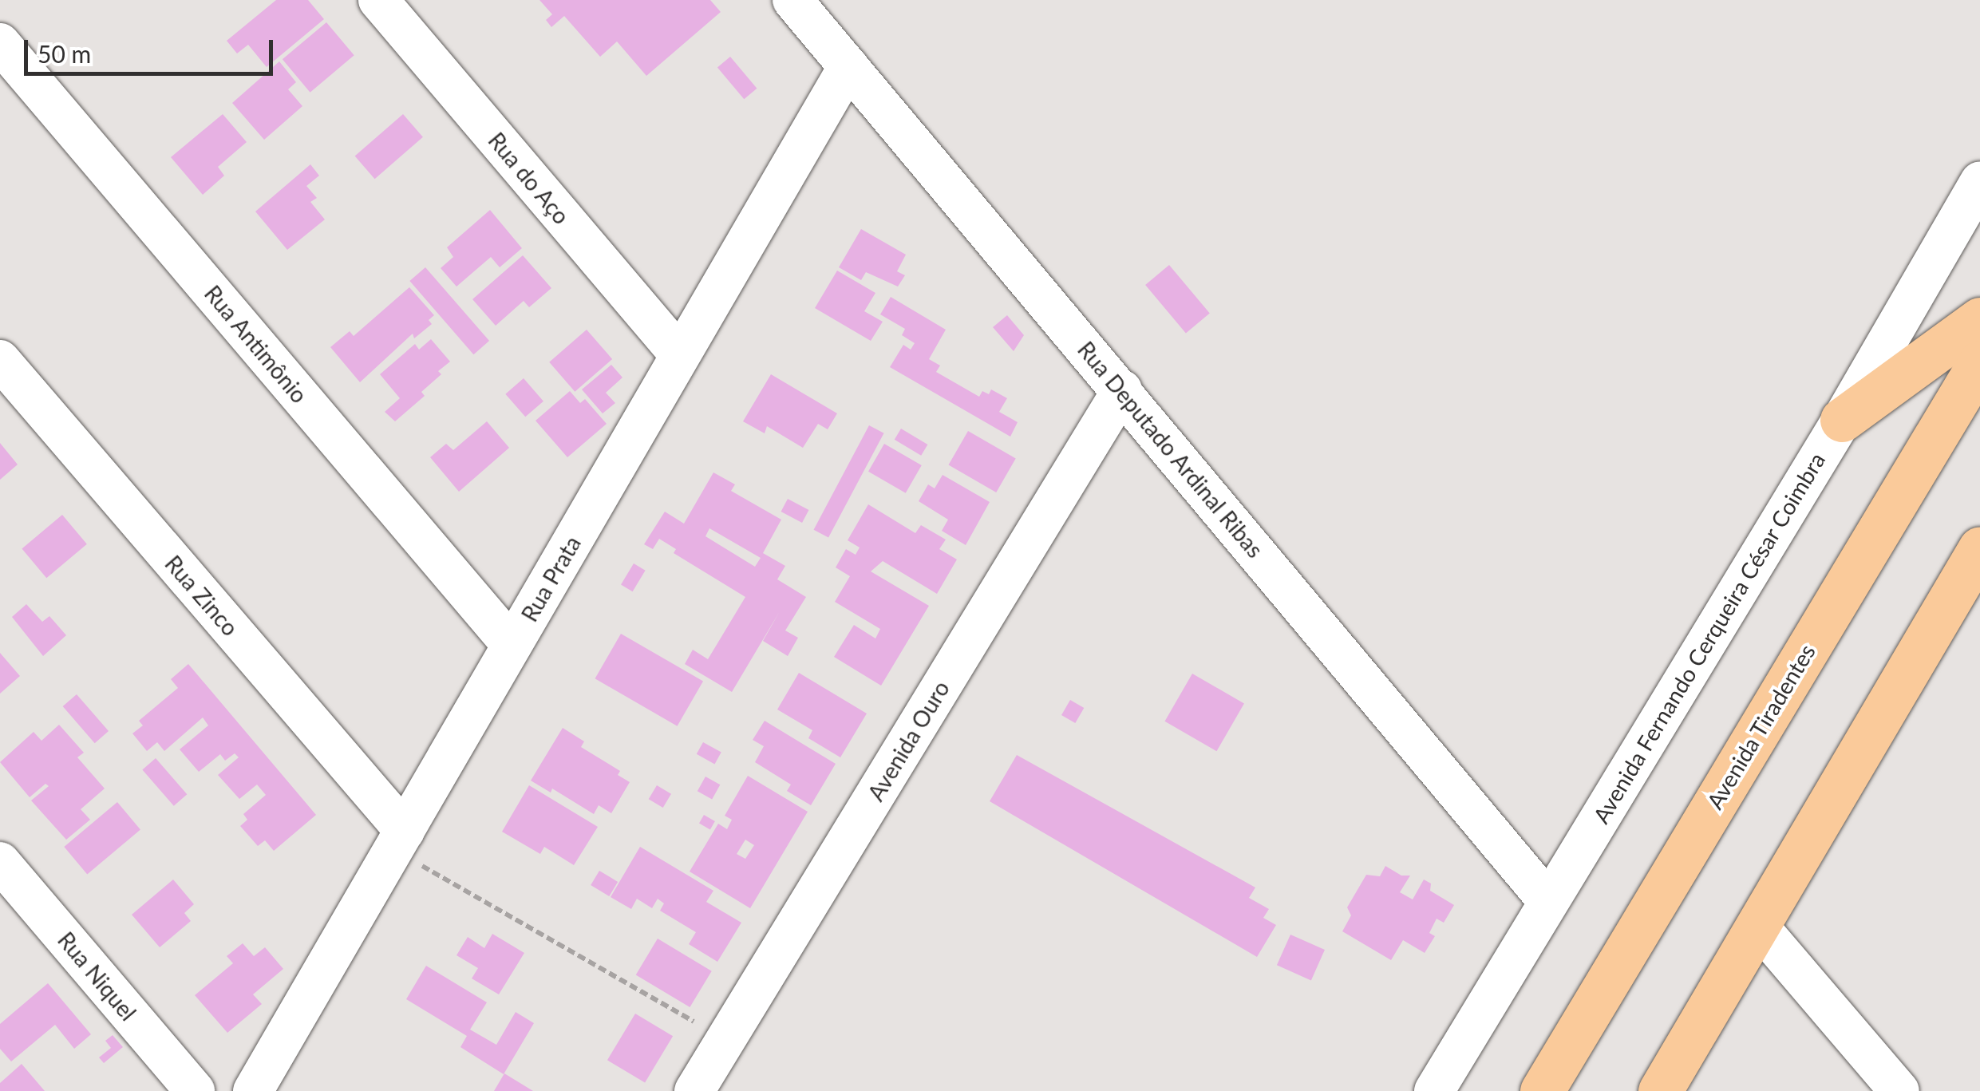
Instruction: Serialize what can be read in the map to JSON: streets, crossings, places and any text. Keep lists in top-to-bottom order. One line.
{"streets":{"highway":["Avenida Tiradentes"],"street":["Rua do Aço","Rua Antimônio","Rua Deputado Ardinal Ribas","Rua Prata","Rua Zinco","Avenida Fernando Cerqueira César Coimbra","Avenida Ouro","Rua Niquel"]},"crossings":[["Rua do Aço","Rua Prata"],["Rua Antimônio","Rua Prata"],["Rua Deputado Ardinal Ribas","Rua Prata"],["Rua Deputado Ardinal Ribas","Avenida Fernando Cerqueira César Coimbra"],["Rua Deputado Ardinal Ribas","Avenida Ouro"],["Rua Prata","Rua Zinco"]],"scale_bar":"50 m"}
